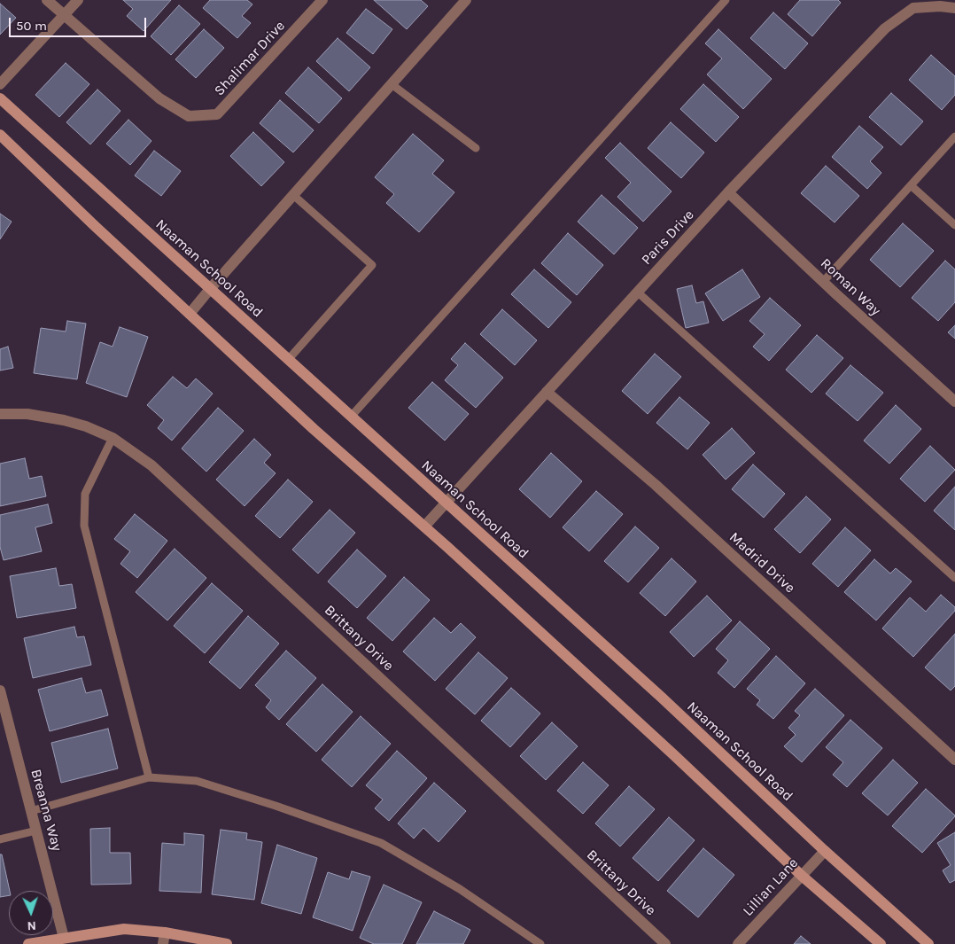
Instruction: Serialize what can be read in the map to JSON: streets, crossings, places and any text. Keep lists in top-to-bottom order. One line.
{"streets":{"main road":["Naaman School Road"],"street":["Shalimar Drive","Paris Drive","Roman Way","Madrid Drive","Brittany Drive","Breanna Way","Lillian Lane"]},"crossings":[["Paris Drive","Naaman School Road"],["Paris Drive","Roman Way"],["Paris Drive","Madrid Drive"],["Naaman School Road","Lillian Lane"]],"scale_bar":"50 m","north":"bottom"}
